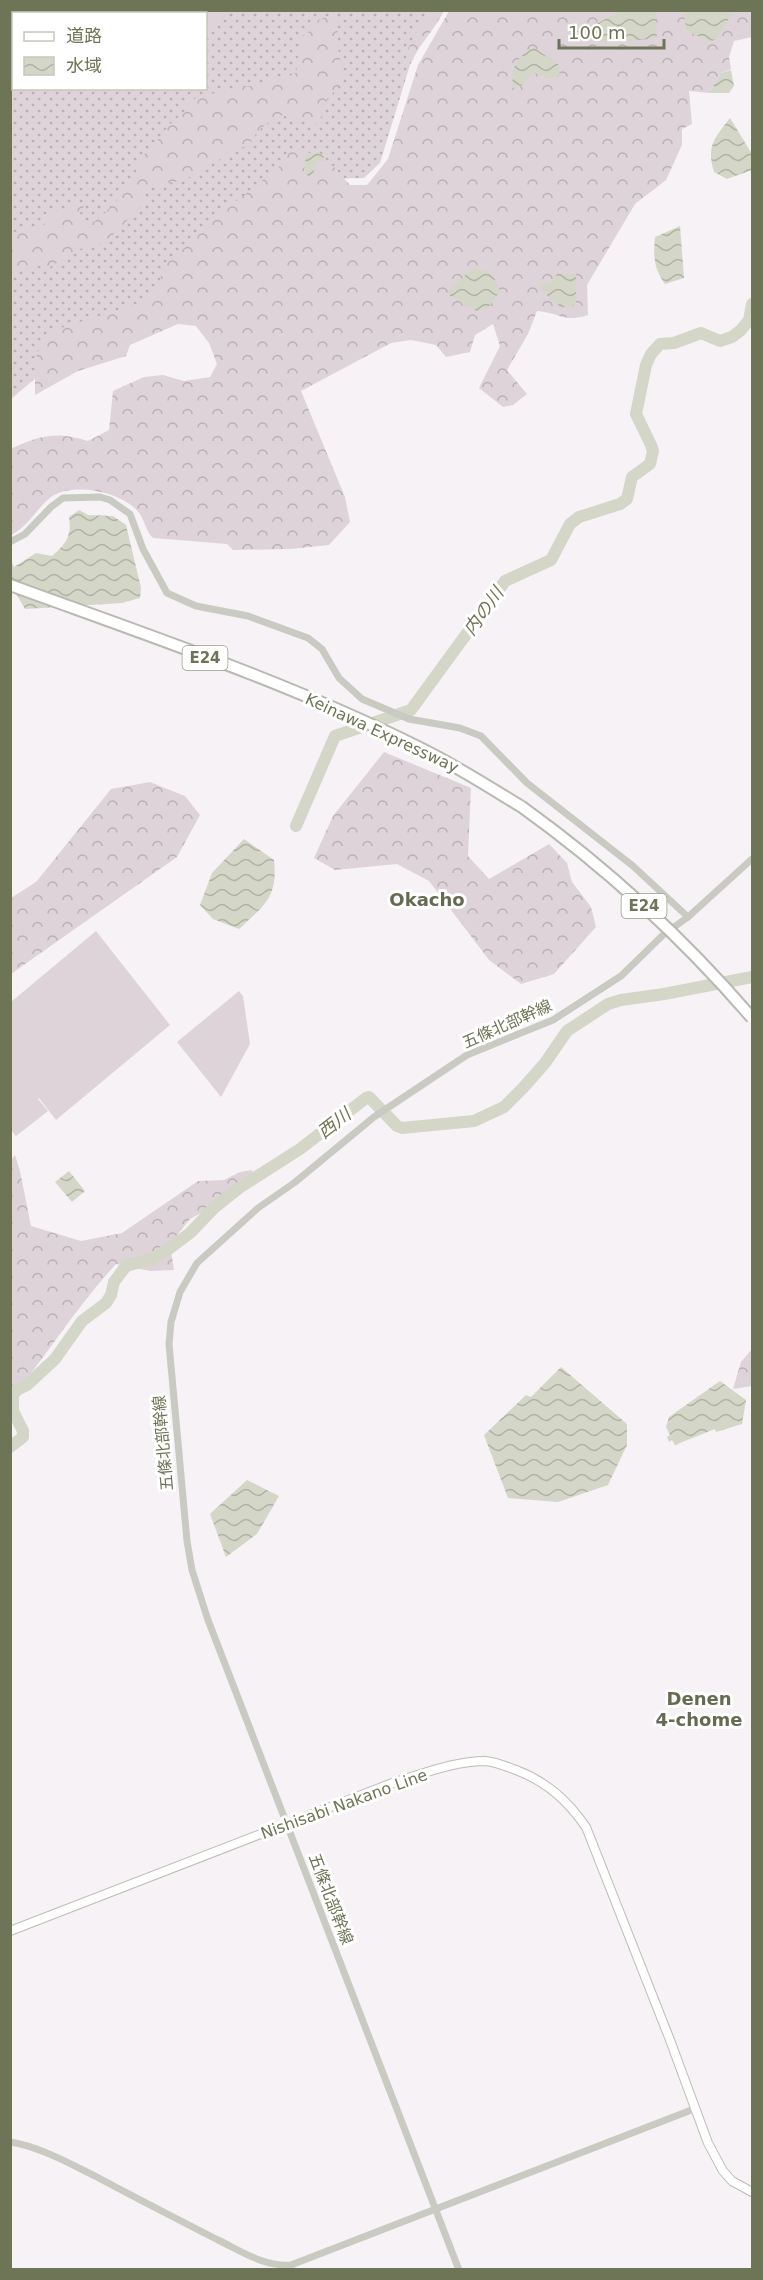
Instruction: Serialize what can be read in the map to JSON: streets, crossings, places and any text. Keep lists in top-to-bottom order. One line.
{"streets":{"highway":["E24","Keinawa Expressway"],"main road":["Nishisabi Nakano Line"],"street":["五條北部幹線"]},"crossings":[["五條北部幹線","Nishisabi Nakano Line"]],"districts":["Okacho","Denen 4-chome"],"water":["内の川","西川"],"legend":["道路","水域"],"scale_bar":"100 m"}
